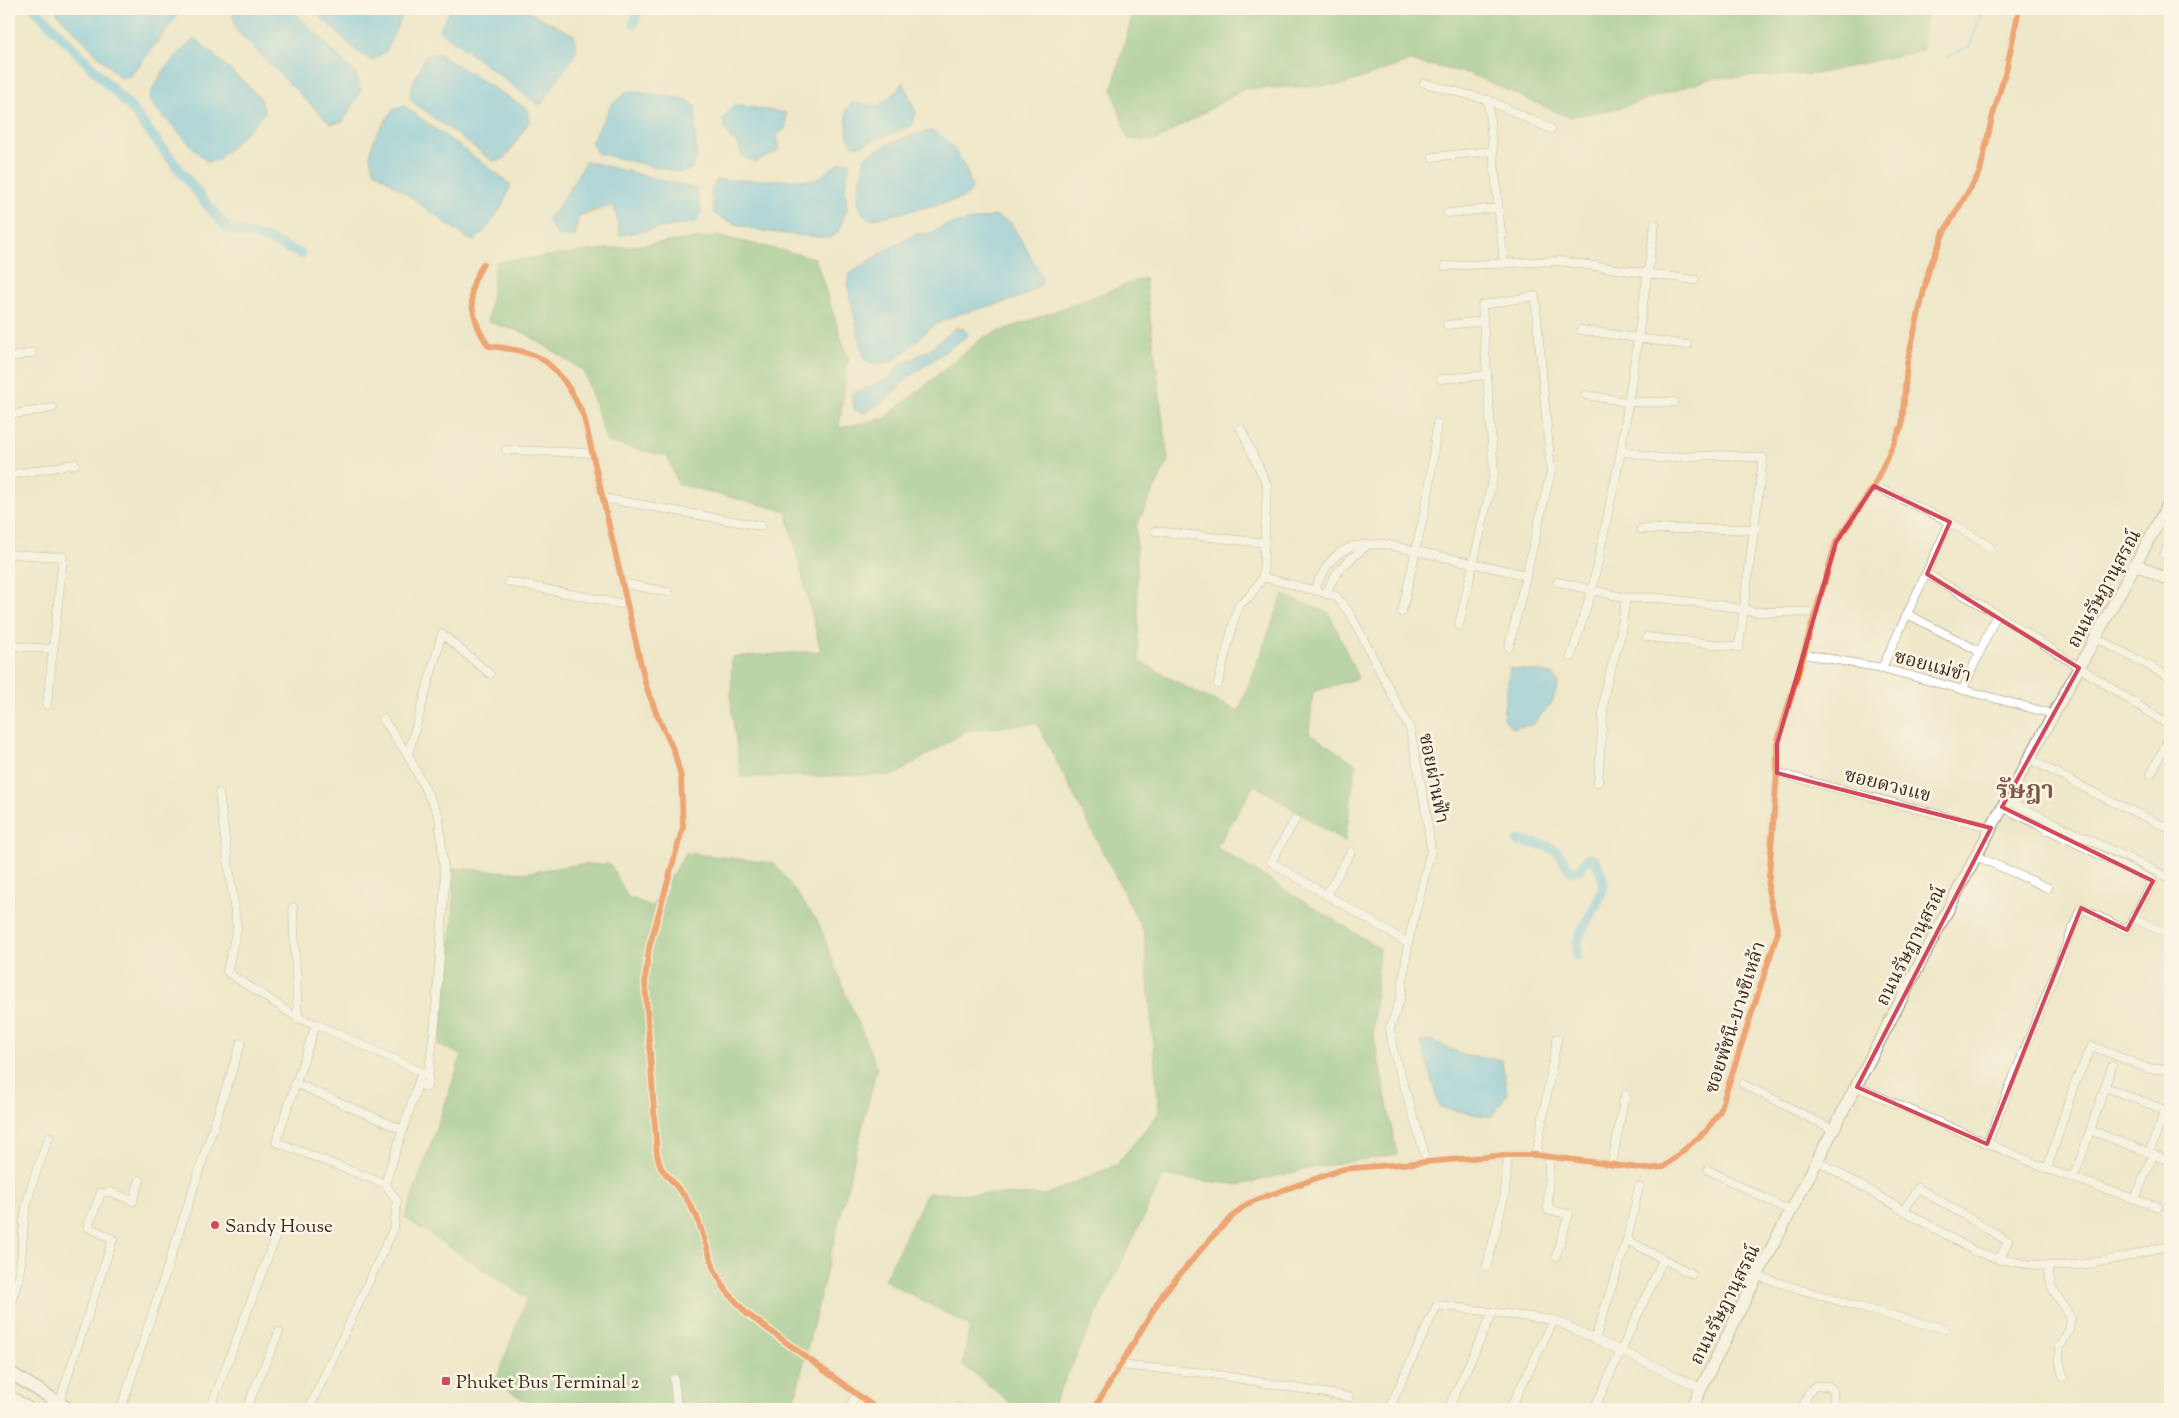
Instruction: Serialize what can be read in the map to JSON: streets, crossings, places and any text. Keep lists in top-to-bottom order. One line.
{"streets":{"street":["ถนนรัษฎานุสรณ์","ซอยแม่ขำ","ซอยผ่านฟ้า","ซอยดวงแข","ซอยพัชนี-บางชีเหล้า"]},"crossings":[["ถนนรัษฎานุสรณ์","ซอยแม่ขำ"],["ถนนรัษฎานุสรณ์","ซอยดวงแข"],["ซอยแม่ขำ","ซอยพัชนี-บางชีเหล้า"],["ซอยผ่านฟ้า","ซอยพัชนี-บางชีเหล้า"],["ซอยดวงแข","ซอยพัชนี-บางชีเหล้า"]],"districts":["รัษฎา"],"places":{"other":["Sandy House"],"transit":["Phuket Bus Terminal 2"]}}
